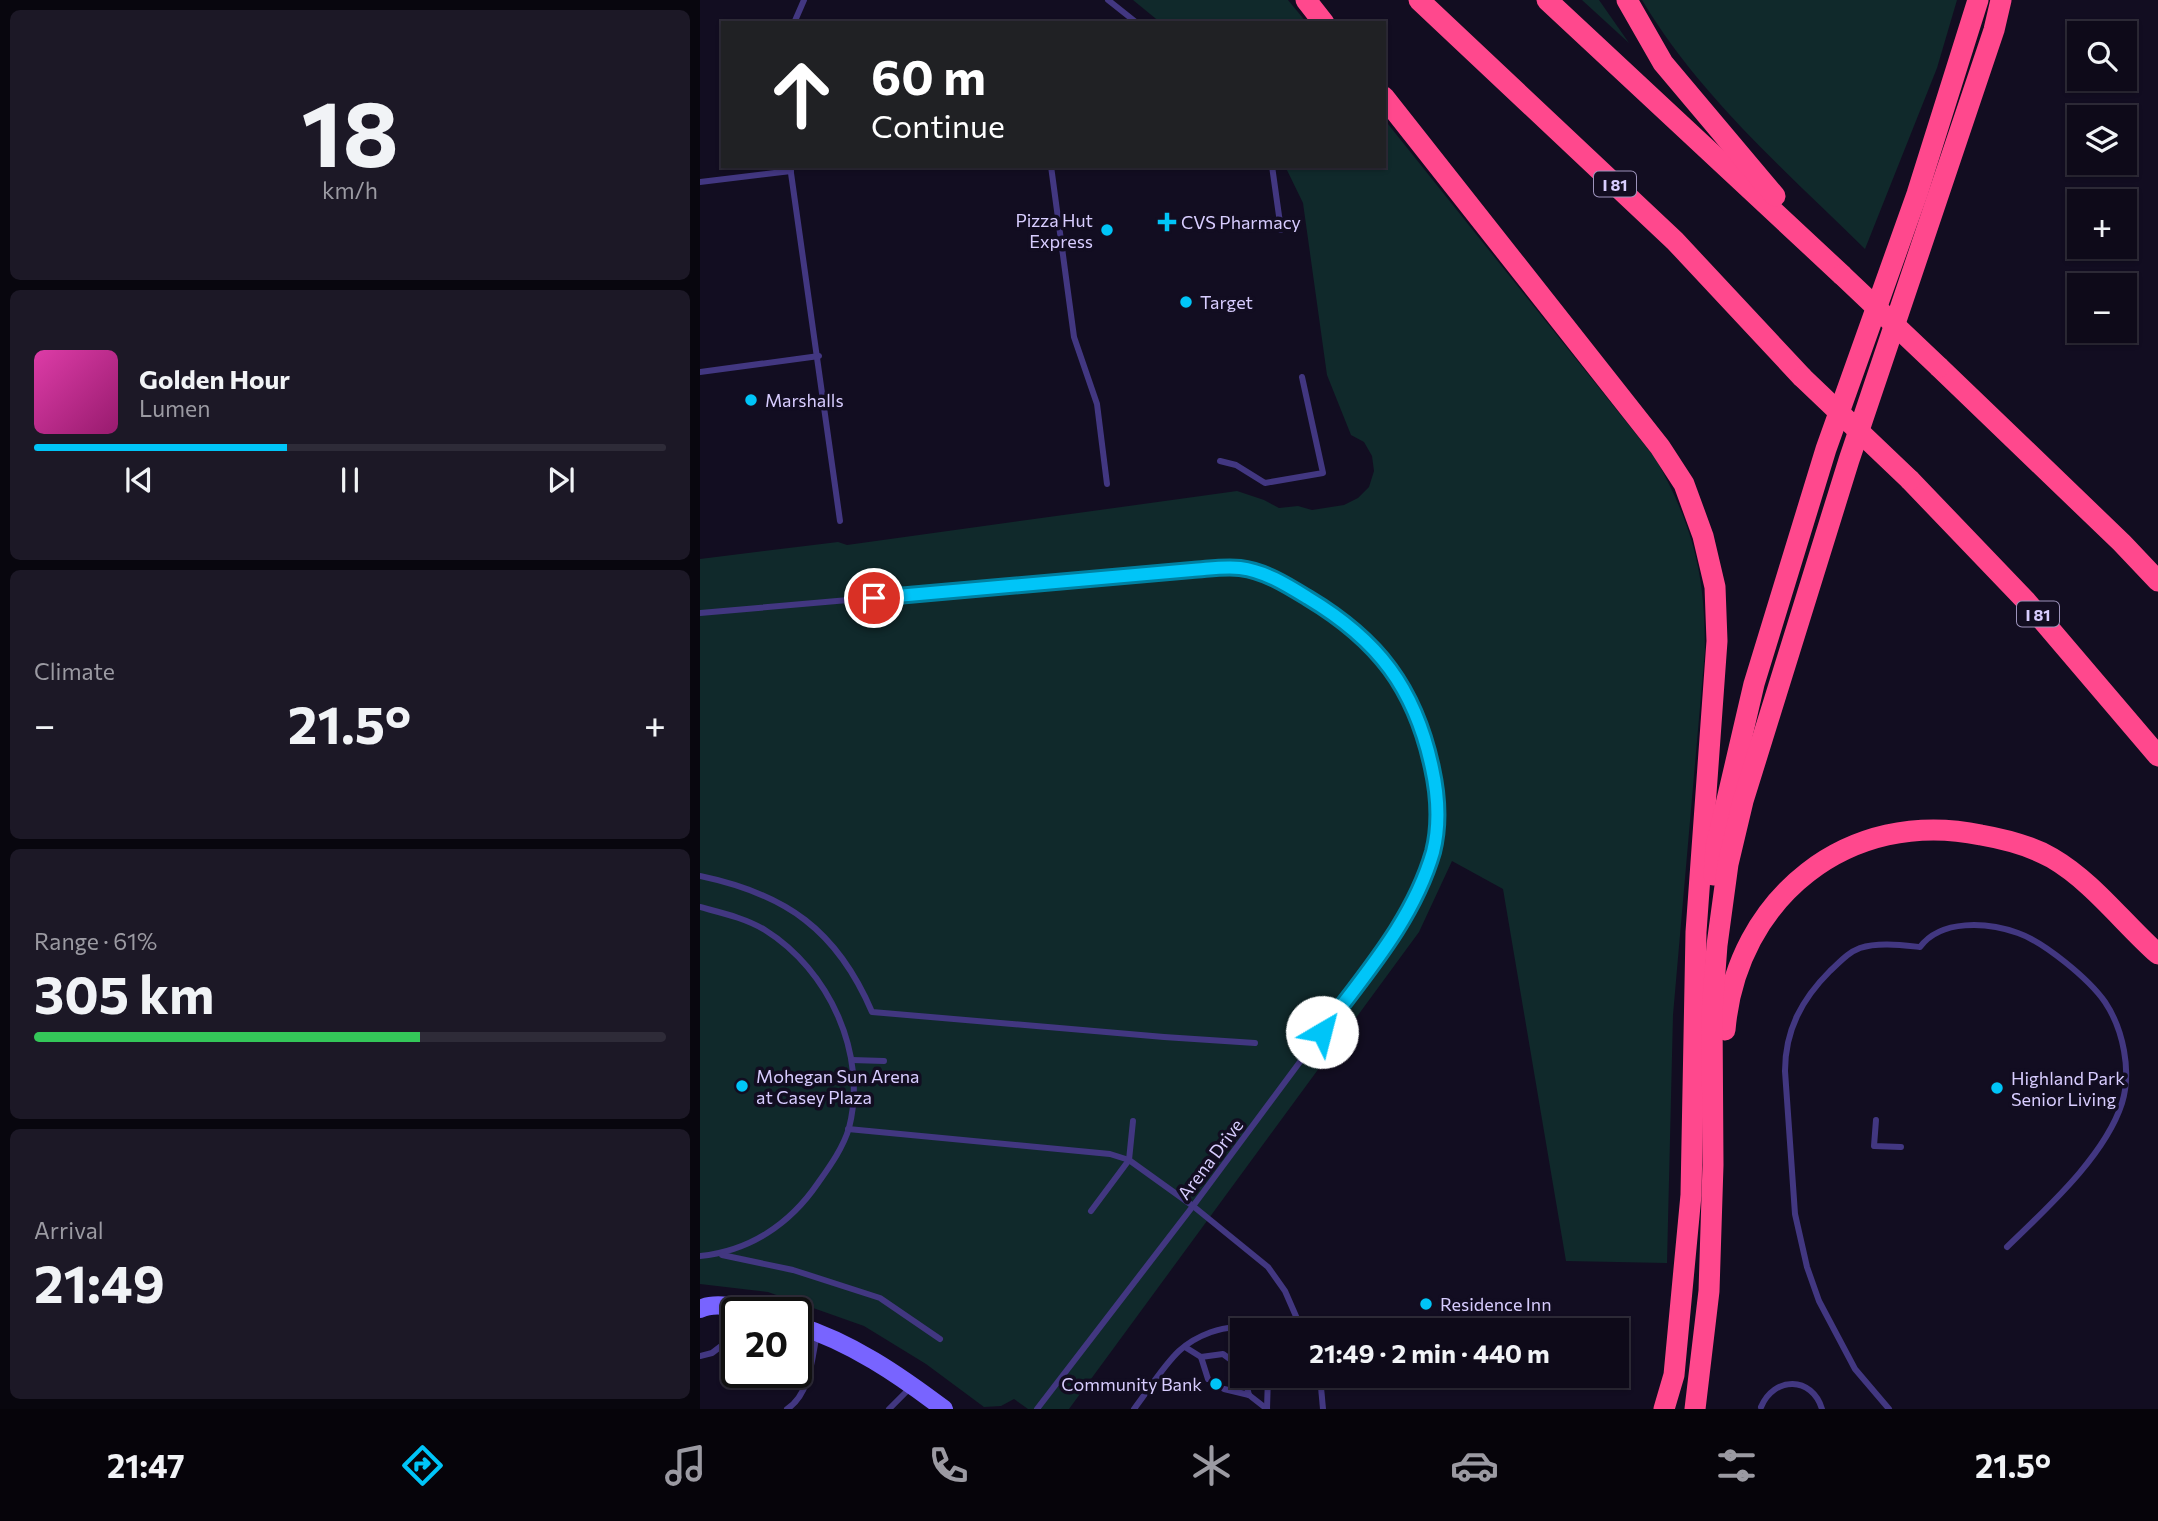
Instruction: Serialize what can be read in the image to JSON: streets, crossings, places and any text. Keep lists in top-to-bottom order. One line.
{"streets":{"highway":["I 81"],"lane":["Arena Drive"]},"places":{"health":["CVS Pharmacy"],"other":["Pizza Hut Express","Target","Marshalls","Mohegan Sun Arena at Casey Plaza","Highland Park Senior Living","Residence Inn","Community Bank"]},"page":{"tile":[["18","km/h"],"Climate",["Range · 61%","305 km"],["Arrival","21:49"]],"map_buttons":["+","−"],"turn":["60 m","Continue"],"song":["Golden Hour","Lumen"],"heat":["−","21.5°","+"],"limit":"20","trip":"21:49 · 2 min · 440 m","tabs":["21:47","21.5°"]}}
